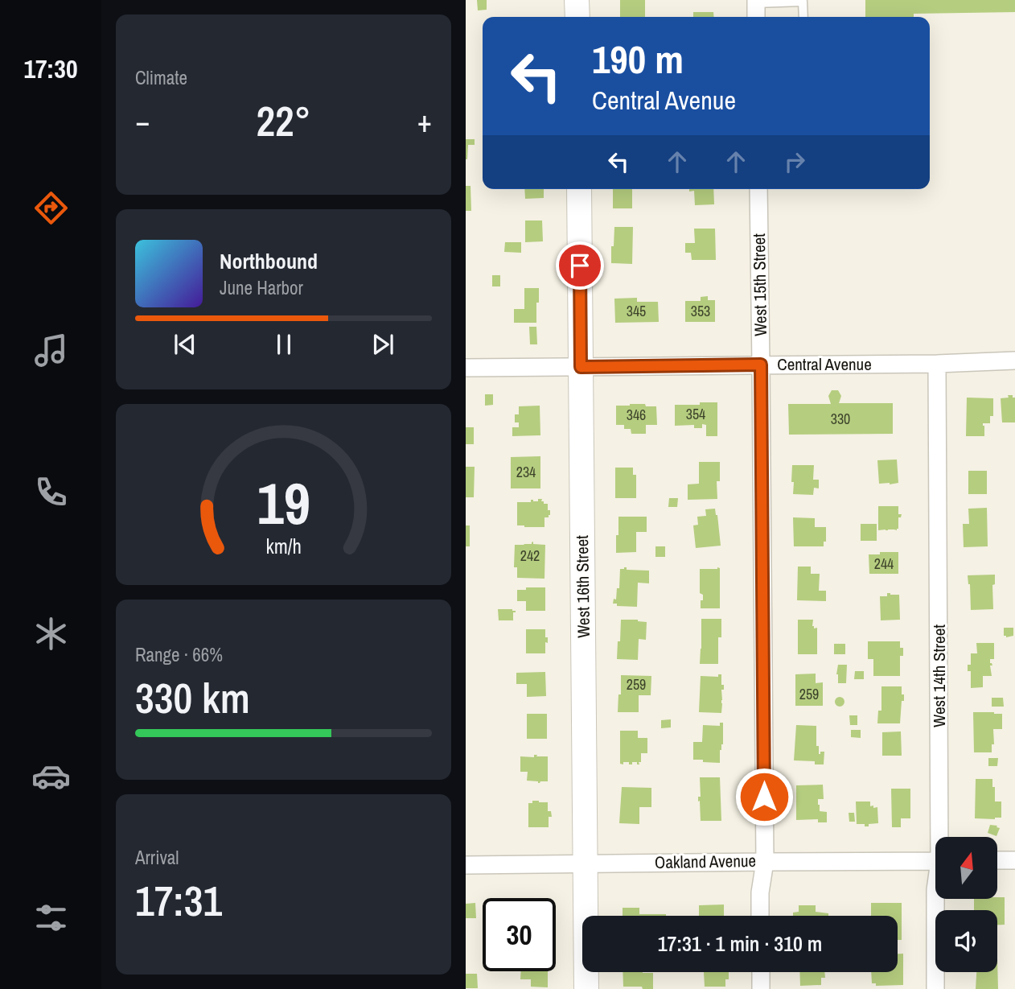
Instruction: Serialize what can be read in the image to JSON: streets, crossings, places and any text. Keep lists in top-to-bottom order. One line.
{"streets":{"street":["West 15th Street","Central Avenue","West 16th Street","West 14th Street","Oakland Avenue"]},"crossings":[["West 15th Street","Central Avenue"],["West 15th Street","Oakland Avenue"],["Central Avenue","West 16th Street"],["Central Avenue","West 14th Street"],["West 16th Street","Oakland Avenue"]],"house_numbers":["345","353","354","346","330","234","242","244","259","259"],"north":"top","page":{"tabs":"17:30","tile":["Climate",["Range · 66%","330 km"],["Arrival","17:31"]],"turn":["190 m","Central Avenue"],"heat":["−","22°","+"],"song":["Northbound","June Harbor"],"limit":"30","trip":"17:31 · 1 min · 310 m","gauge":["19","km/h"]}}
